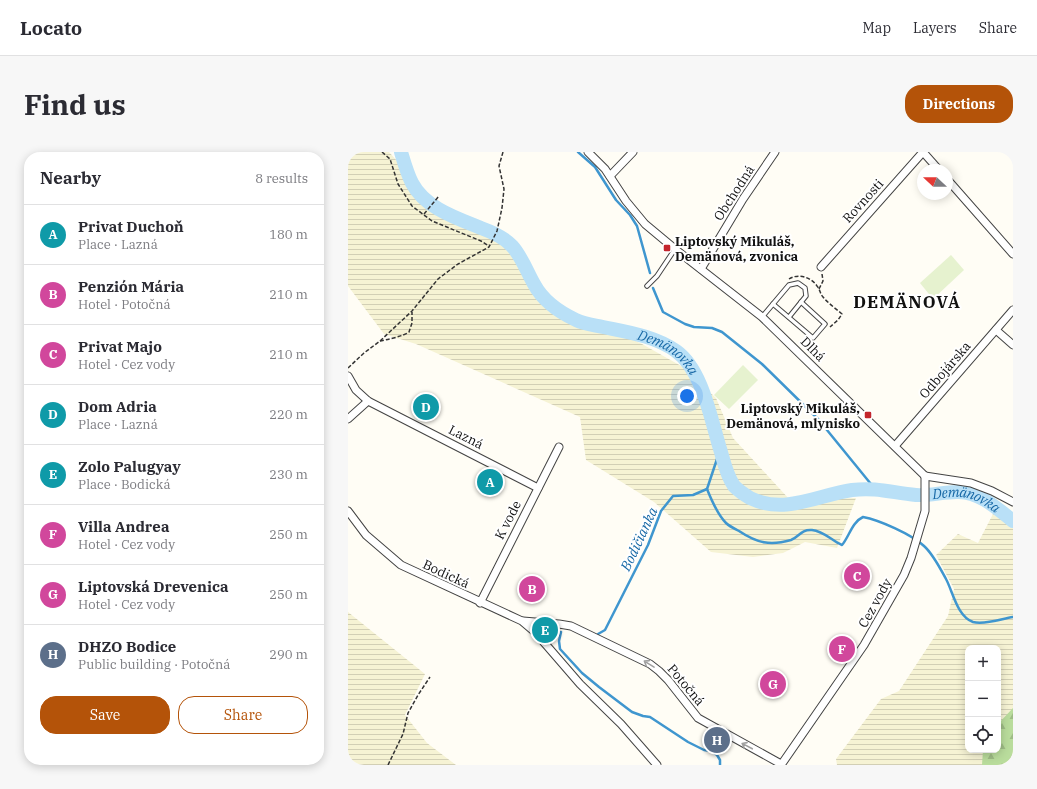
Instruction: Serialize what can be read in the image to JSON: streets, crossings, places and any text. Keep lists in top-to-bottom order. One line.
{"streets":{"street":["Obchodná","Rovnosti","Dlhá","Odbojárska","Lazná","K vode","Bodická","Cez vody","Potočná"]},"crossings":[["Obchodná","Dlhá"],["Dlhá","Odbojárska"],["Dlhá","Cez vody"],["Lazná","K vode"],["K vode","Bodická"],["Bodická","Potočná"],["Cez vody","Potočná"]],"one_way":["Potočná"],"districts":["DEMÄNOVÁ"],"water":["Demänovka","Bodičianka"],"places":{"transit":["Liptovský Mikuláš, Demänová, zvonica","Liptovský Mikuláš, Demänová, mlynisko"]},"north":"left","page":{"header":"Locato","nav":["Map","Layers","Share"],"buttons":["Directions",["Save","Share"]],"title":"Find us","heading":["Nearby","8 results"],"list":[{"mark":"A","name":"Privat Duchoň","note":"Place · Lazná","value":"180 m"},{"mark":"B","name":"Penzión Mária","note":"Hotel · Potočná","value":"210 m"},{"mark":"C","name":"Privat Majo","note":"Hotel · Cez vody","value":"210 m"},{"mark":"D","name":"Dom Adria","note":"Place · Lazná","value":"220 m"},{"mark":"E","name":"Zolo Palugyay","note":"Place · Bodická","value":"230 m"},{"mark":"F","name":"Villa Andrea","note":"Hotel · Cez vody","value":"250 m"},{"mark":"G","name":"Liptovská Drevenica","note":"Hotel · Cez vody","value":"250 m"},{"mark":"H","name":"DHZO Bodice","note":"Public building · Potočná","value":"290 m"}],"pins":["D","A","C","B","E","F","G","H"],"map_buttons":["+","−"]}}
